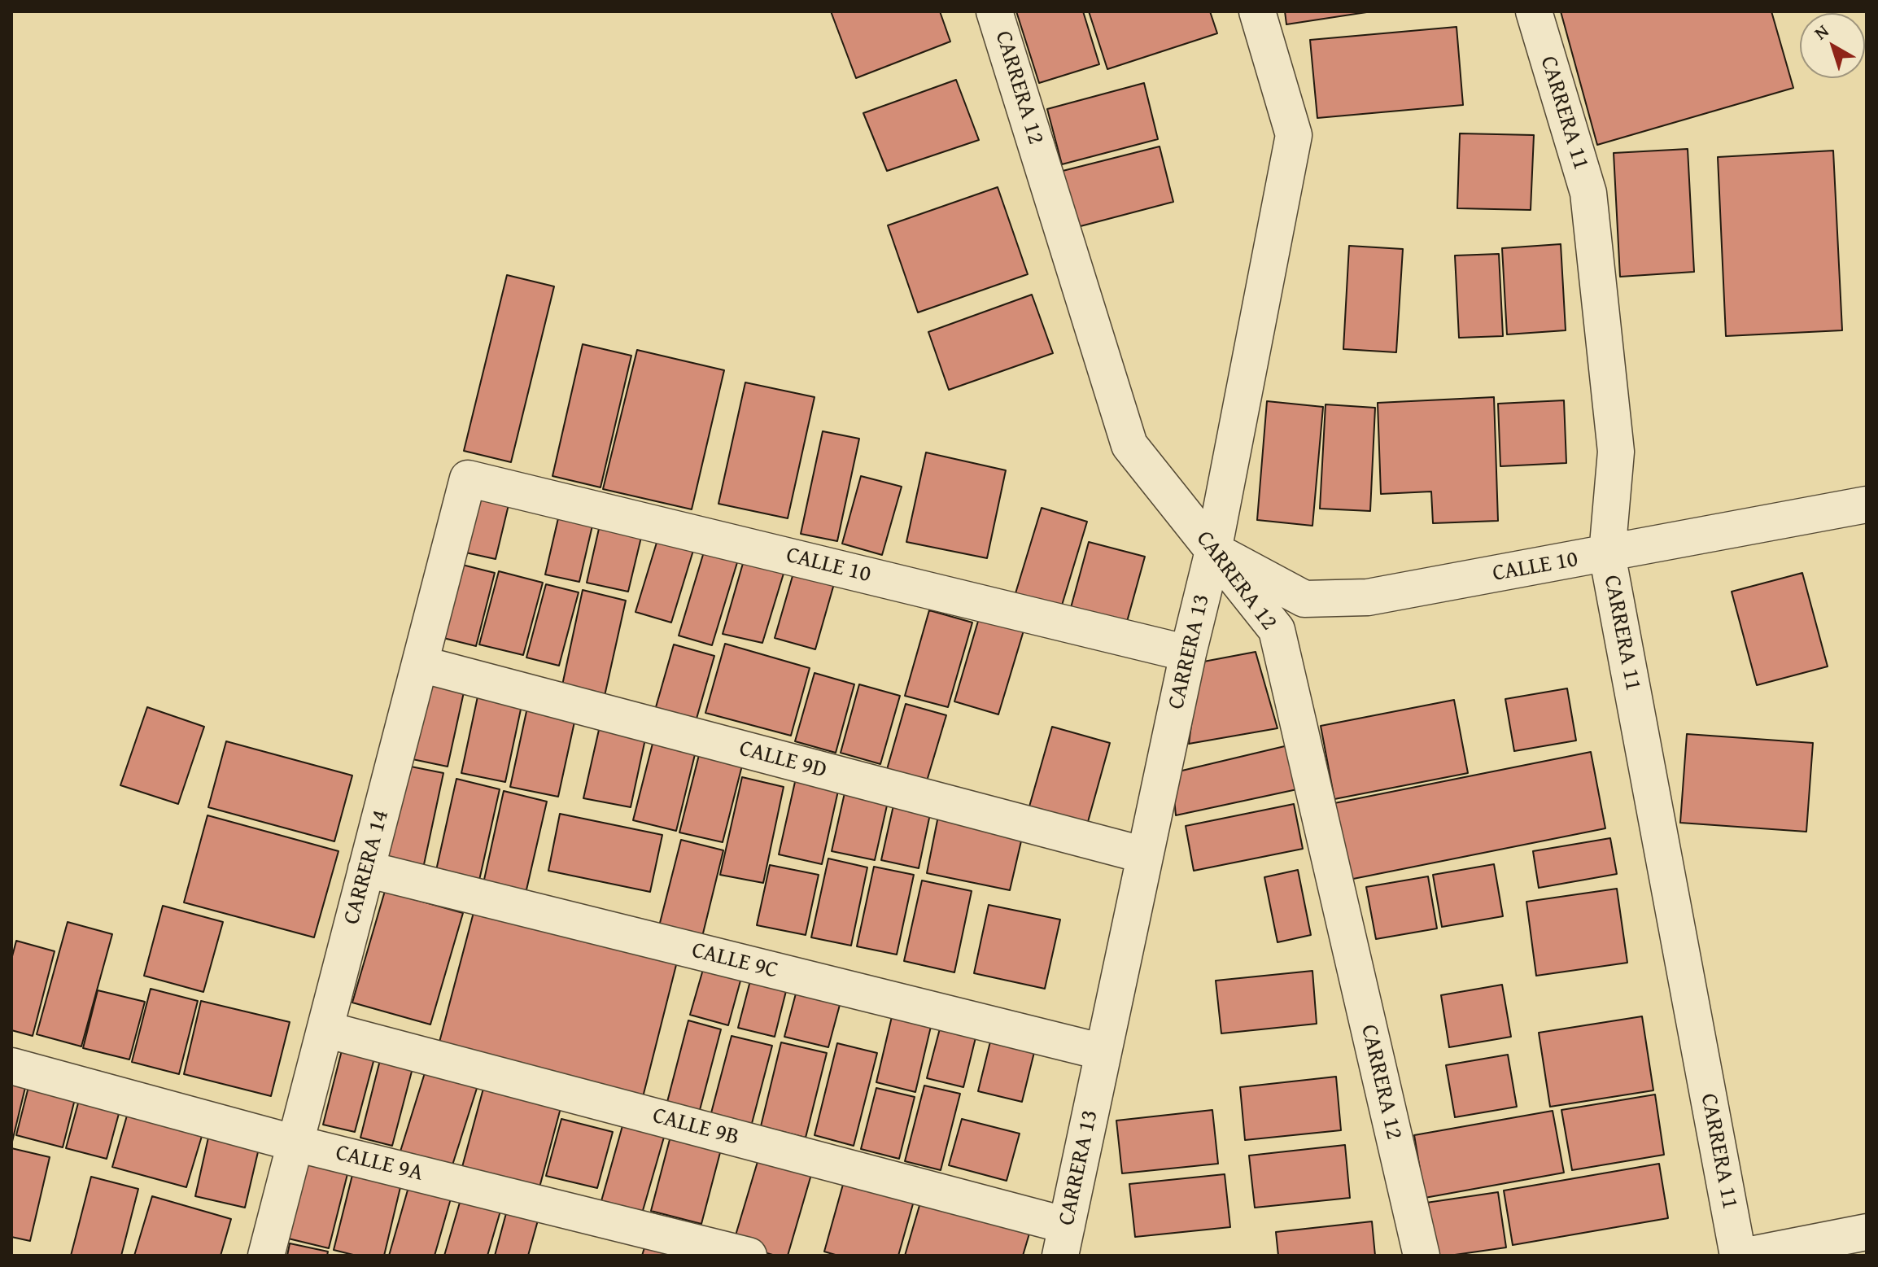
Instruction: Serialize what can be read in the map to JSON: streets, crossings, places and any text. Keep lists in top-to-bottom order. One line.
{"streets":{"street":["CARRERA 12","CARRERA 11","CALLE 10","CARRERA 13","CALLE 9D","CARRERA 14","CALLE 9C","CALLE 9B","CALLE 9A"]},"crossings":[["CARRERA 12","CALLE 10"],["CARRERA 12","CARRERA 13"],["CARRERA 11","CALLE 10"],["CALLE 10","CARRERA 13"],["CALLE 10","CARRERA 14"],["CARRERA 13","CALLE 9D"],["CARRERA 13","CALLE 9C"],["CARRERA 13","CALLE 9B"],["CALLE 9D","CARRERA 14"],["CARRERA 14","CALLE 9C"],["CARRERA 14","CALLE 9B"],["CARRERA 14","CALLE 9A"]],"north":"top left"}
